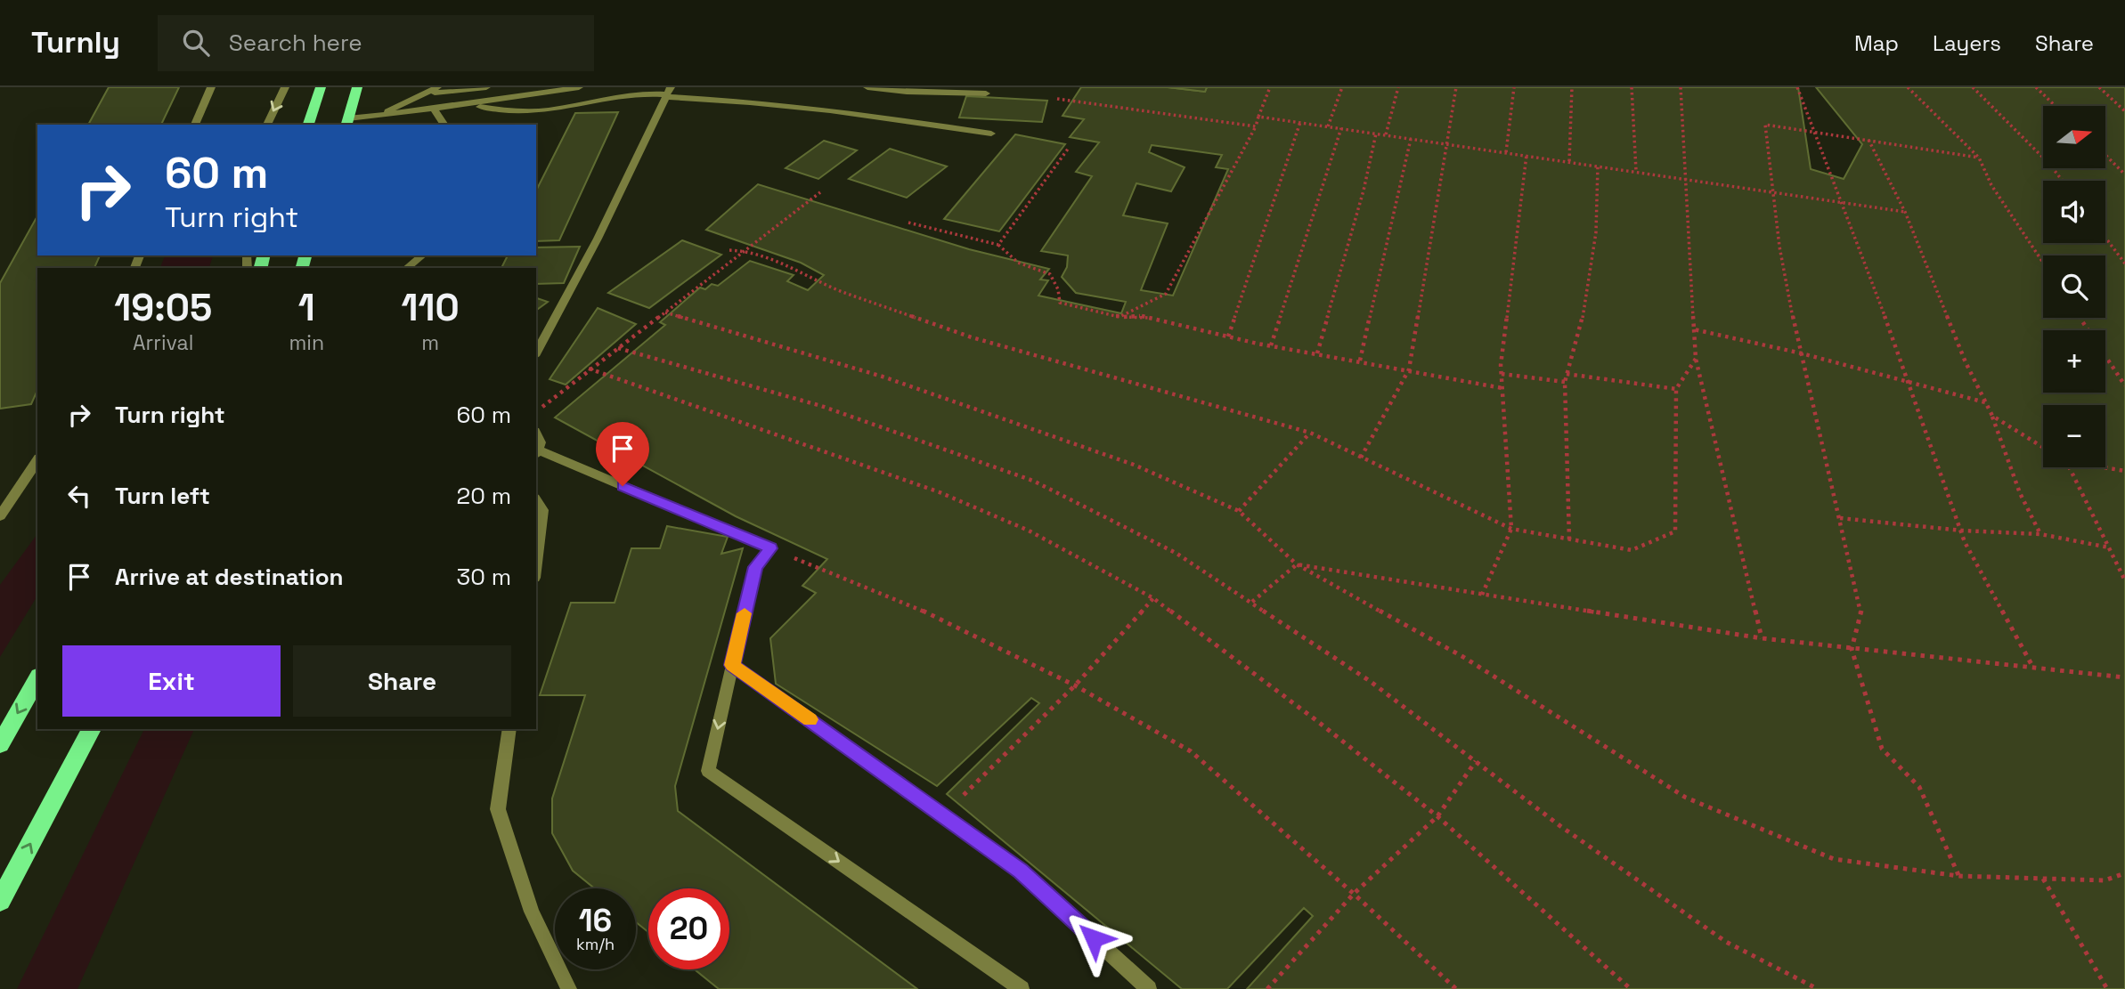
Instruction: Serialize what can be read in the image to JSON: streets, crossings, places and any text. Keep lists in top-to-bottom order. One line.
{"north":"right","page":{"header":"Turnly","search":"Search here","nav":["Map","Layers","Share"],"map_buttons":["+","−"],"turn":["60 m","Turn right"],"eta":["19:05","Arrival","1","min","110","m"],"list":[{"name":"Turn right","value":"60 m"},{"name":"Turn left","value":"20 m"},{"name":"Arrive at destination","value":"30 m"}],"buttons":["Exit","Share"],"speed":"16 km/h","limit":"20"}}
